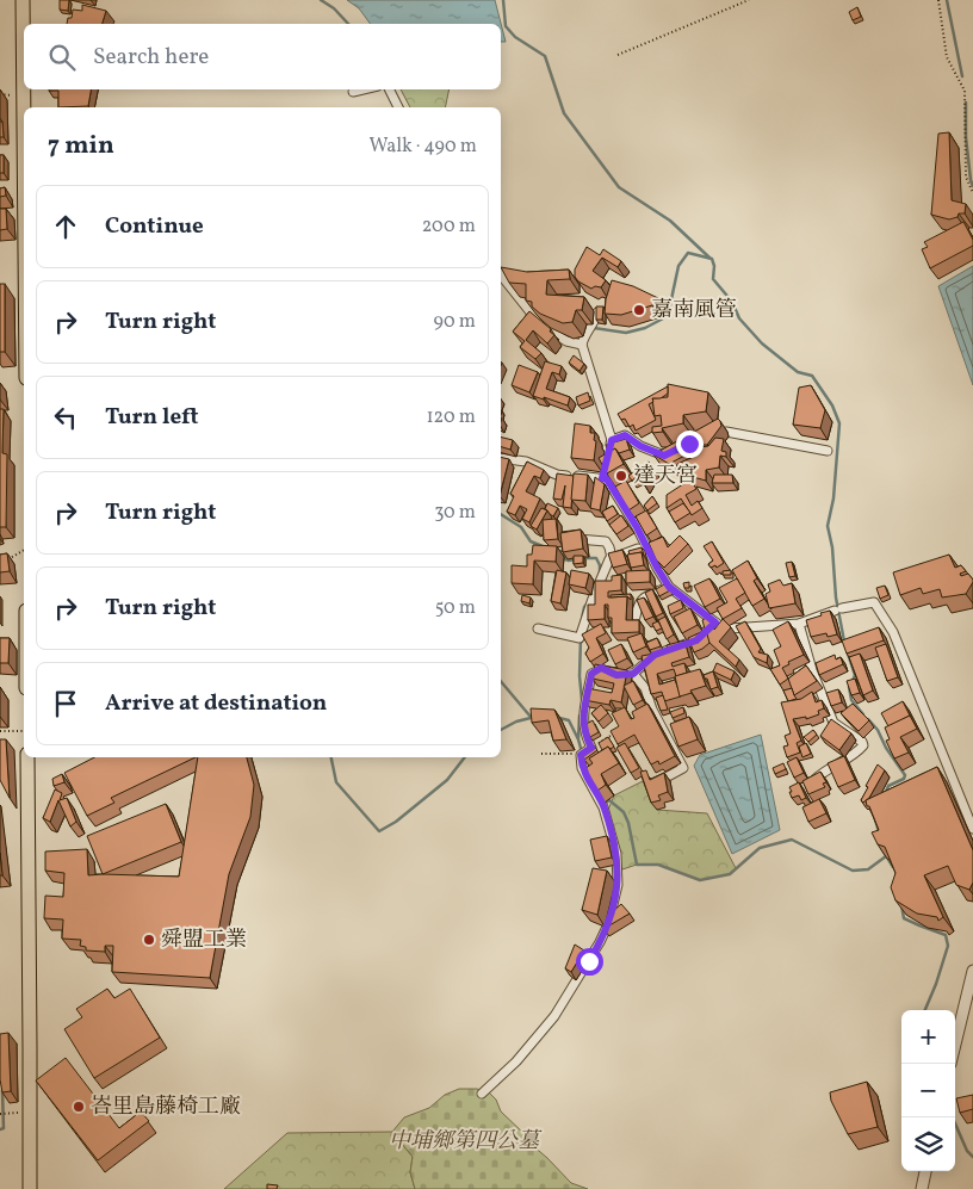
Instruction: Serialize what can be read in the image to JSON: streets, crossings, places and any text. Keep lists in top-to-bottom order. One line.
{"parks":["中埔鄉第四公墓"],"places":["嘉南風管","達天宮","舜盟工業","峇里島藤椅工廠"],"page":{"search":"Search here","heading":["7 min","Walk · 490 m"],"list":[["Continue","200 m"],["Turn right","90 m"],["Turn left","120 m"],["Turn right","30 m"],["Turn right","50 m"],"Arrive at destination"],"map_buttons":["+","−"]}}
